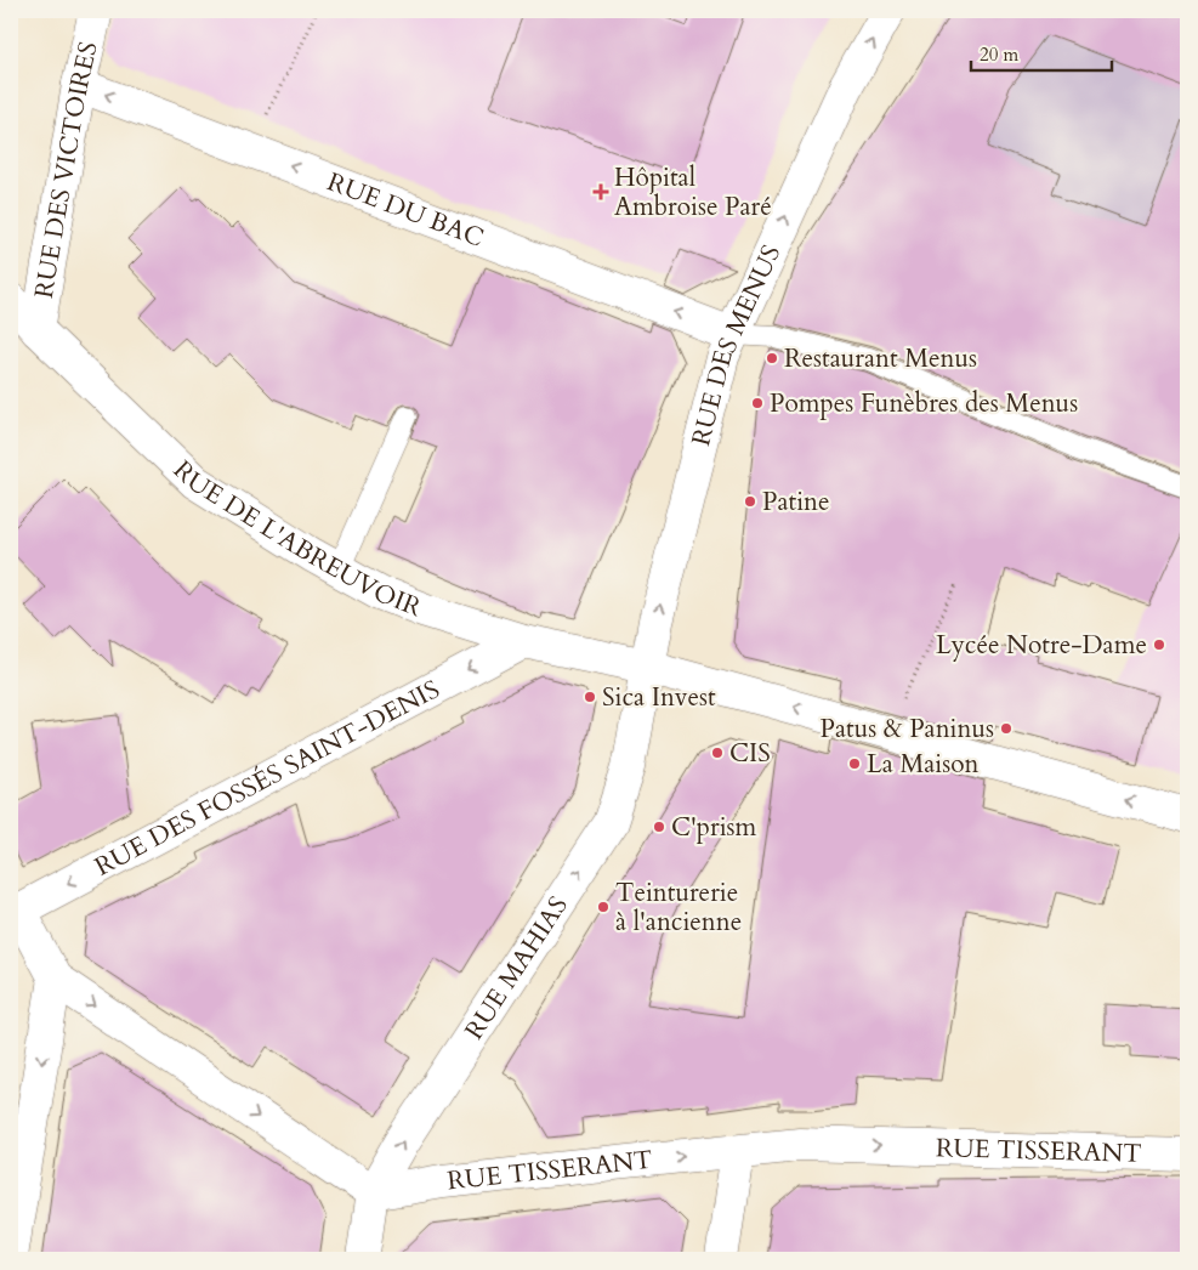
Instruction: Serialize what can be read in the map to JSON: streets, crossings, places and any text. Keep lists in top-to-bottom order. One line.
{"streets":{"street":["RUE DES VICTOIRES","RUE DU BAC","RUE DES MENUS","RUE DE L'ABREUVOIR","RUE DES FOSSÉS SAINT-DENIS","RUE MAHIAS","RUE TISSERANT"]},"crossings":[["RUE DES VICTOIRES","RUE DU BAC"],["RUE DES VICTOIRES","RUE DE L'ABREUVOIR"],["RUE DU BAC","RUE DES MENUS"],["RUE DES MENUS","RUE DE L'ABREUVOIR"],["RUE DES MENUS","RUE MAHIAS"],["RUE DE L'ABREUVOIR","RUE DES FOSSÉS SAINT-DENIS"],["RUE DE L'ABREUVOIR","RUE MAHIAS"],["RUE MAHIAS","RUE TISSERANT"]],"one_way":["RUE DU BAC","RUE DES MENUS","RUE DE L'ABREUVOIR","RUE DES FOSSÉS SAINT-DENIS","RUE MAHIAS","RUE TISSERANT"],"places":{"health":["Hôpital Ambroise Paré"],"other":["Restaurant Menus","Pompes Funèbres des Menus","Patine","Lycée Notre-Dame","Sica Invest","Patus & Paninus","CIS","La Maison","C'prism","Teinturerie à l'ancienne"]},"scale_bar":"20 m"}
